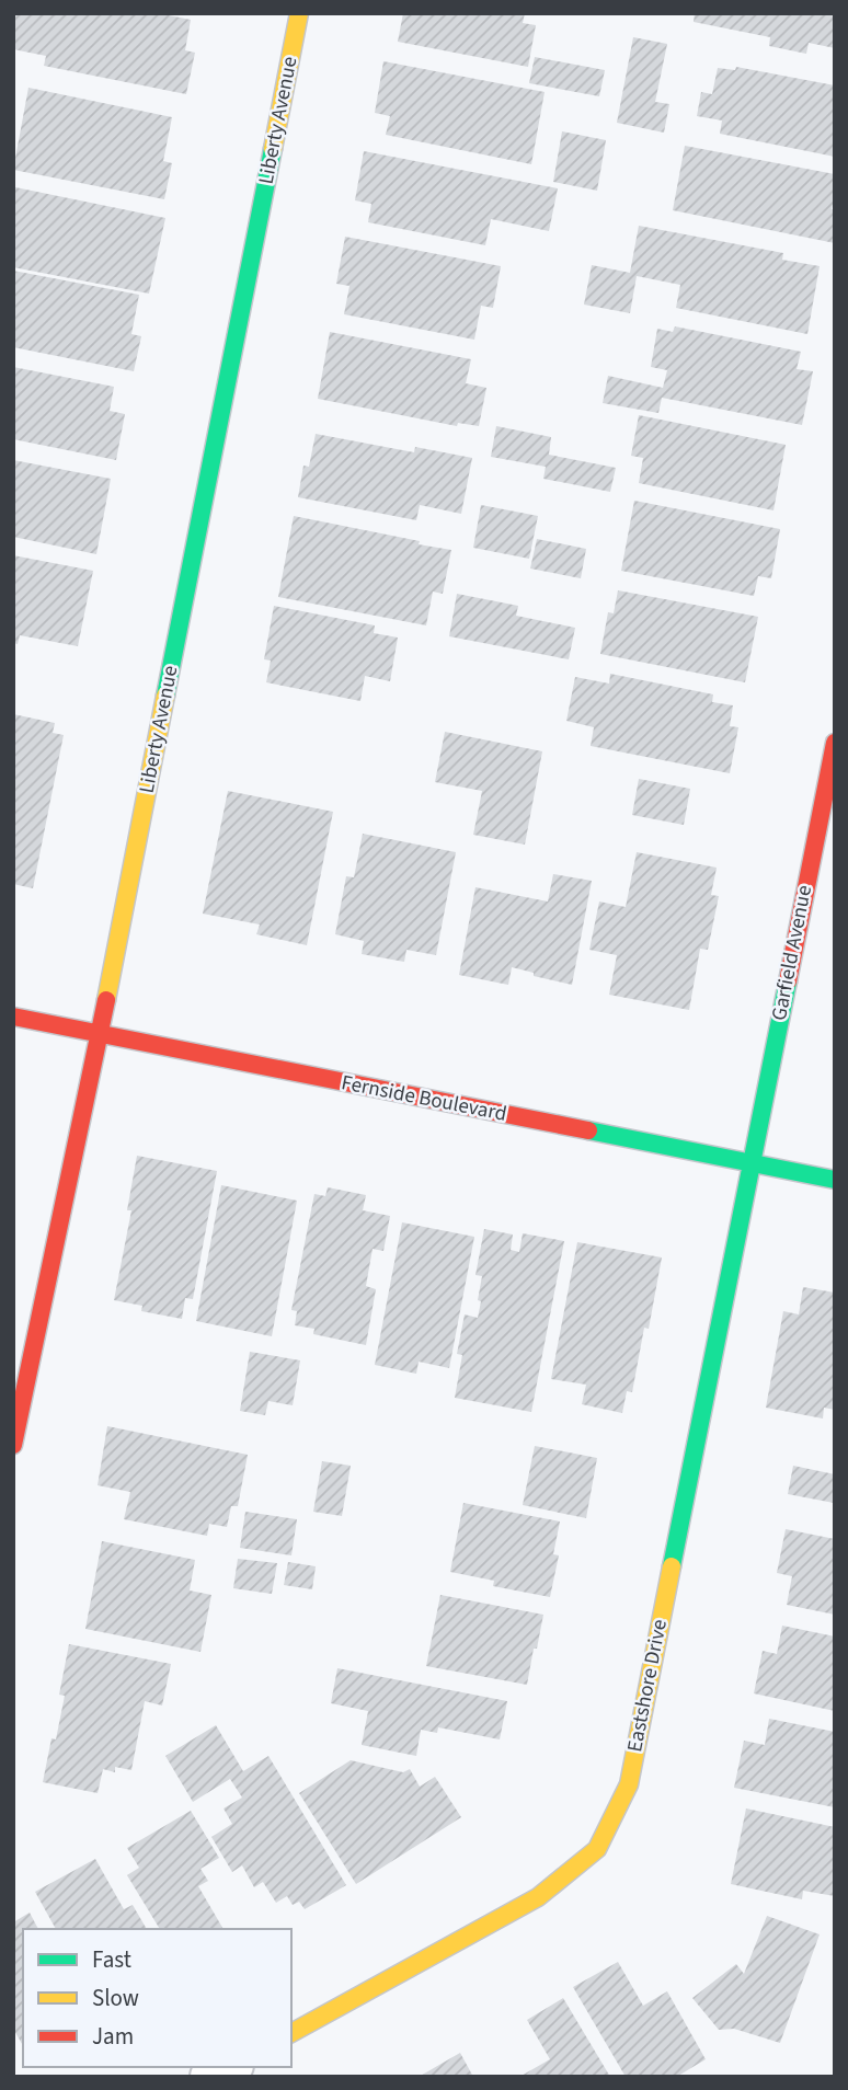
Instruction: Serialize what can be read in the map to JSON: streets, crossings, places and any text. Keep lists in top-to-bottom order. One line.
{"streets":{"street":["Liberty Avenue","Garfield Avenue","Fernside Boulevard","Eastshore Drive"]},"crossings":[["Liberty Avenue","Fernside Boulevard"],["Garfield Avenue","Fernside Boulevard"],["Garfield Avenue","Eastshore Drive"],["Fernside Boulevard","Eastshore Drive"]],"legend":["Fast","Slow","Jam"]}
